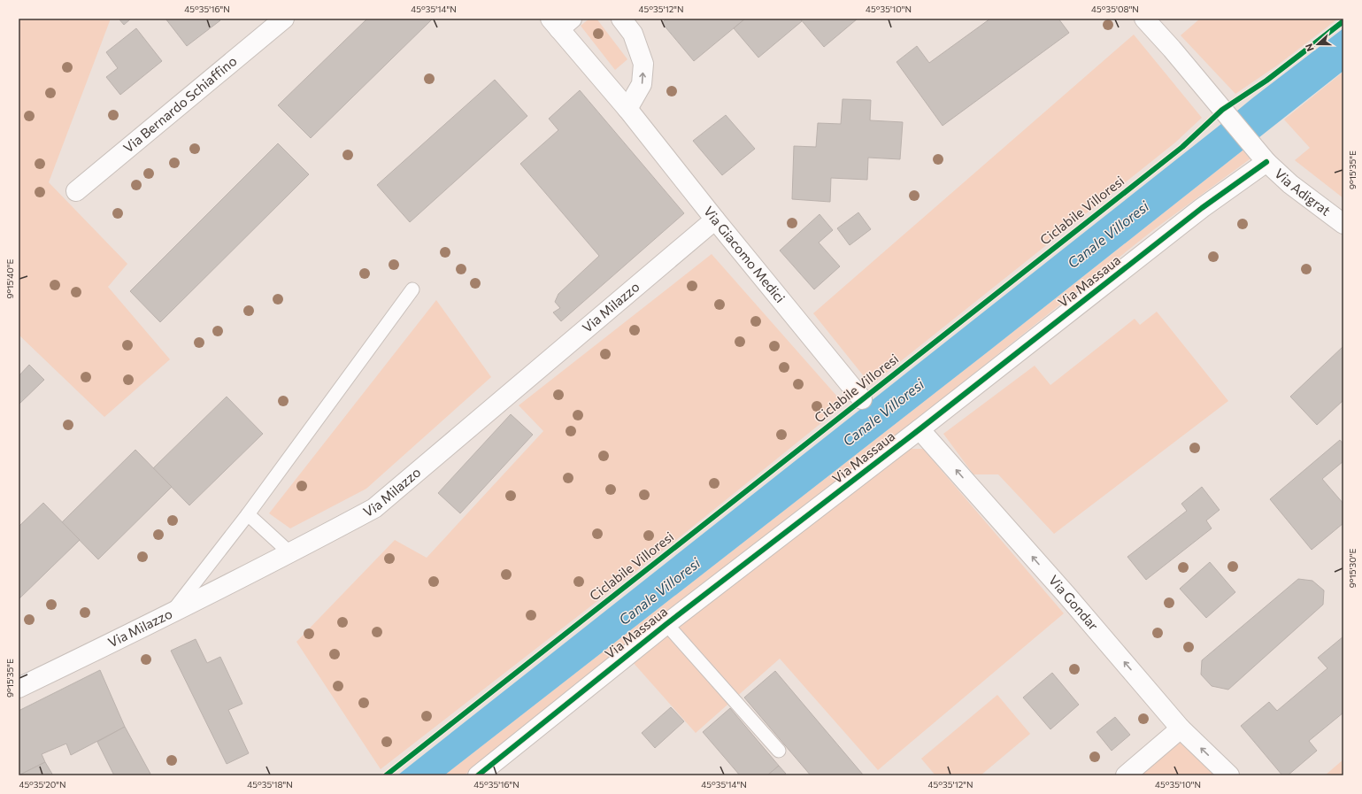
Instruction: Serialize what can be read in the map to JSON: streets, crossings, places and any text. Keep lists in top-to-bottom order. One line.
{"streets":{"street":["Via Bernardo Schiaffino","Via Adigrat","Via Giacomo Medici","Via Massaua","Via Milazzo","Via Gondar"],"cycle path":["Ciclabile Villoresi"]},"crossings":[["Via Adigrat","Via Massaua"],["Via Giacomo Medici","Via Milazzo"],["Via Massaua","Via Gondar"]],"one_way":["Via Gondar"],"water":["Canale Villoresi"],"north":"left","coordinates":["45°35'16\"N","45°35'14\"N","45°35'12\"N","45°35'10\"N","45°35'08\"N","9°15'35\"E","9°15'40\"E","9°15'30\"E","45°35'20\"N","45°35'18\"N"]}
